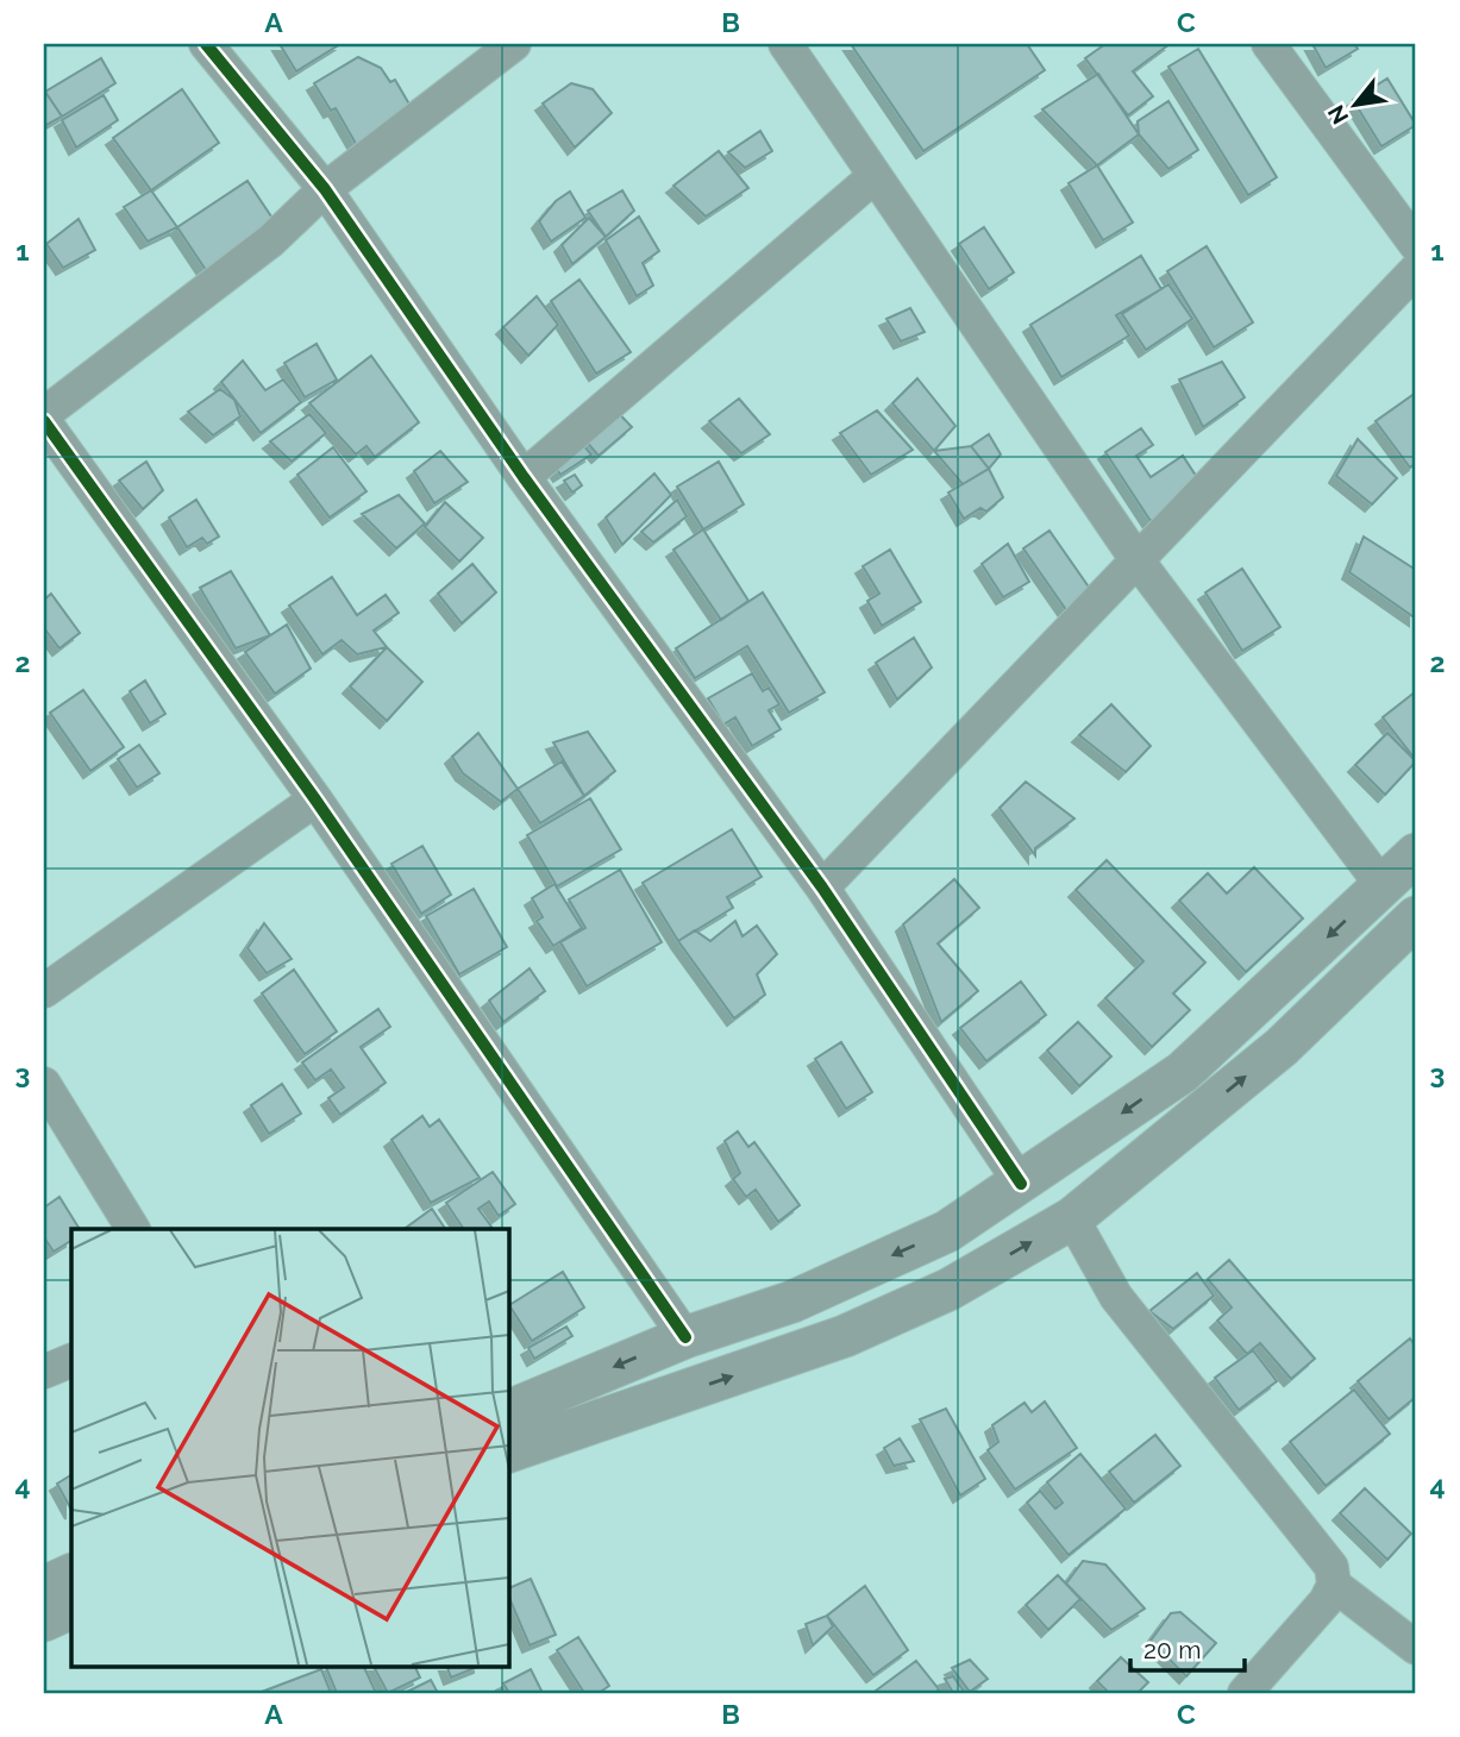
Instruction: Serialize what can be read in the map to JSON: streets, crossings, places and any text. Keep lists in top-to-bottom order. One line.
{"scale_bar":"20 m","north":"bottom left","grid":{"columns":["A","B","C"],"rows":["1","2","3","4"]}}
